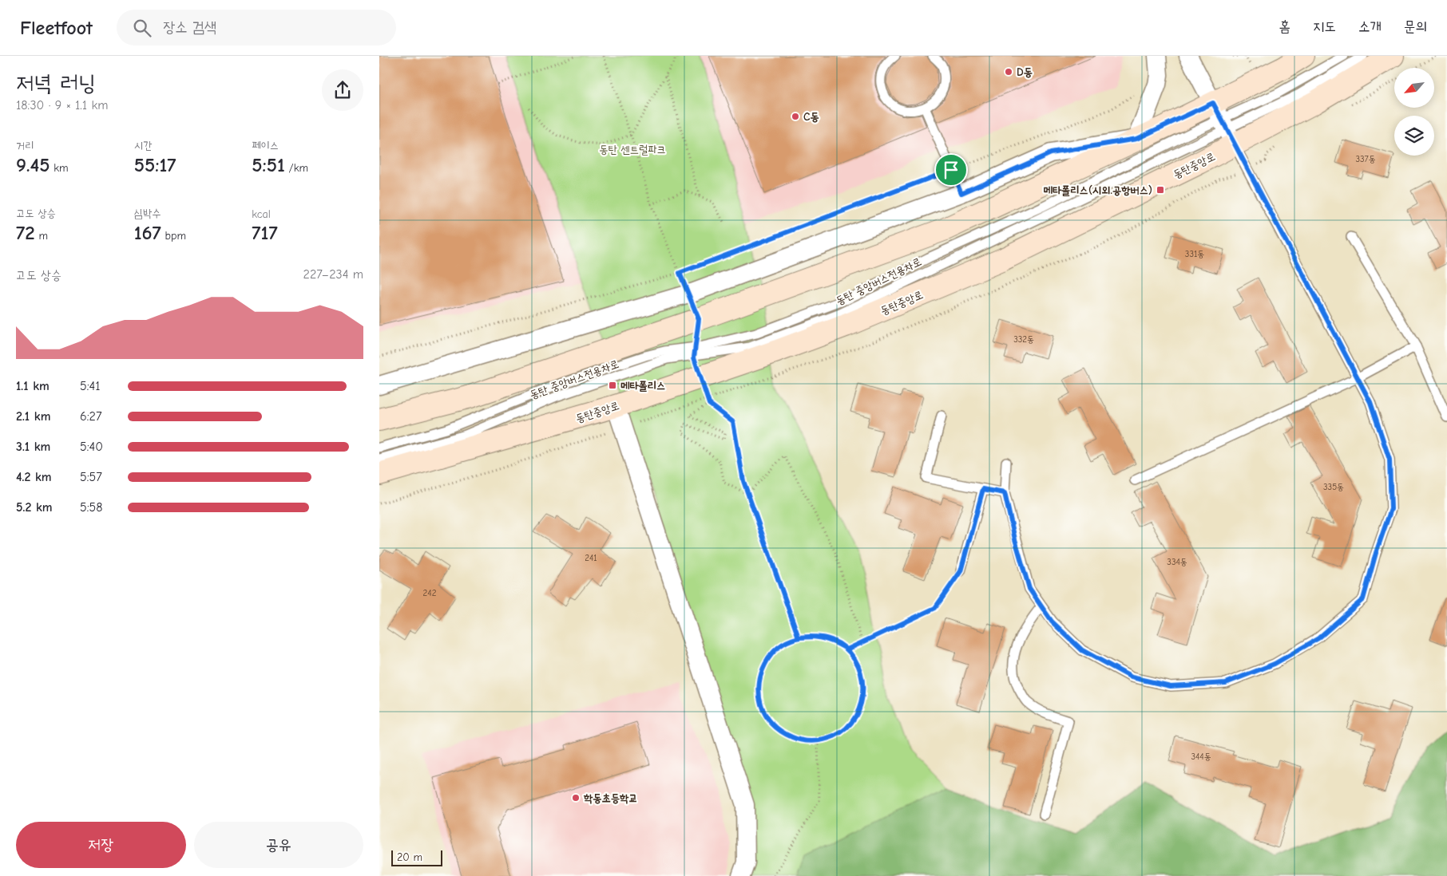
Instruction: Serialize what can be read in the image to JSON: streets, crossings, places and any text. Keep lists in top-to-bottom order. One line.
{"streets":{"street":["동탄중앙로"],"lane":["동탄 중앙버스전용차로"]},"crossings":[["동탄중앙로","동탄 중앙버스전용차로"]],"parks":["동탄 센트럴파크"],"places":{"other":["D동","C동","학동초등학교"],"transit":["메타폴리스(시외.공항버스)","메타폴리스"]},"house_numbers":["337동","331동","332동","335동","241","334동","242","344동"],"scale_bar":"20 m","north":"bottom left","page":{"header":"Fleetfoot","search":"장소 검색","nav":["홈","지도","소개","문의"],"heading":["저녁 러닝","18:30 · 9 × 1.1 km"],"stats":[["거리","9.45 km"],["시간","55:17"],["페이스","5:51 /km"],["고도 상승","72 m"],["심박수","167 bpm"],["kcal","717"]],"chart":["고도 상승","227–234 m"],"list":[{"name":"1.1 km","note":"5:41"},{"name":"2.1 km","note":"6:27"},{"name":"3.1 km","note":"5:40"},{"name":"4.2 km","note":"5:57"},{"name":"5.2 km","note":"5:58"}],"buttons":["저장","공유"],"scale":"20 m"}}
